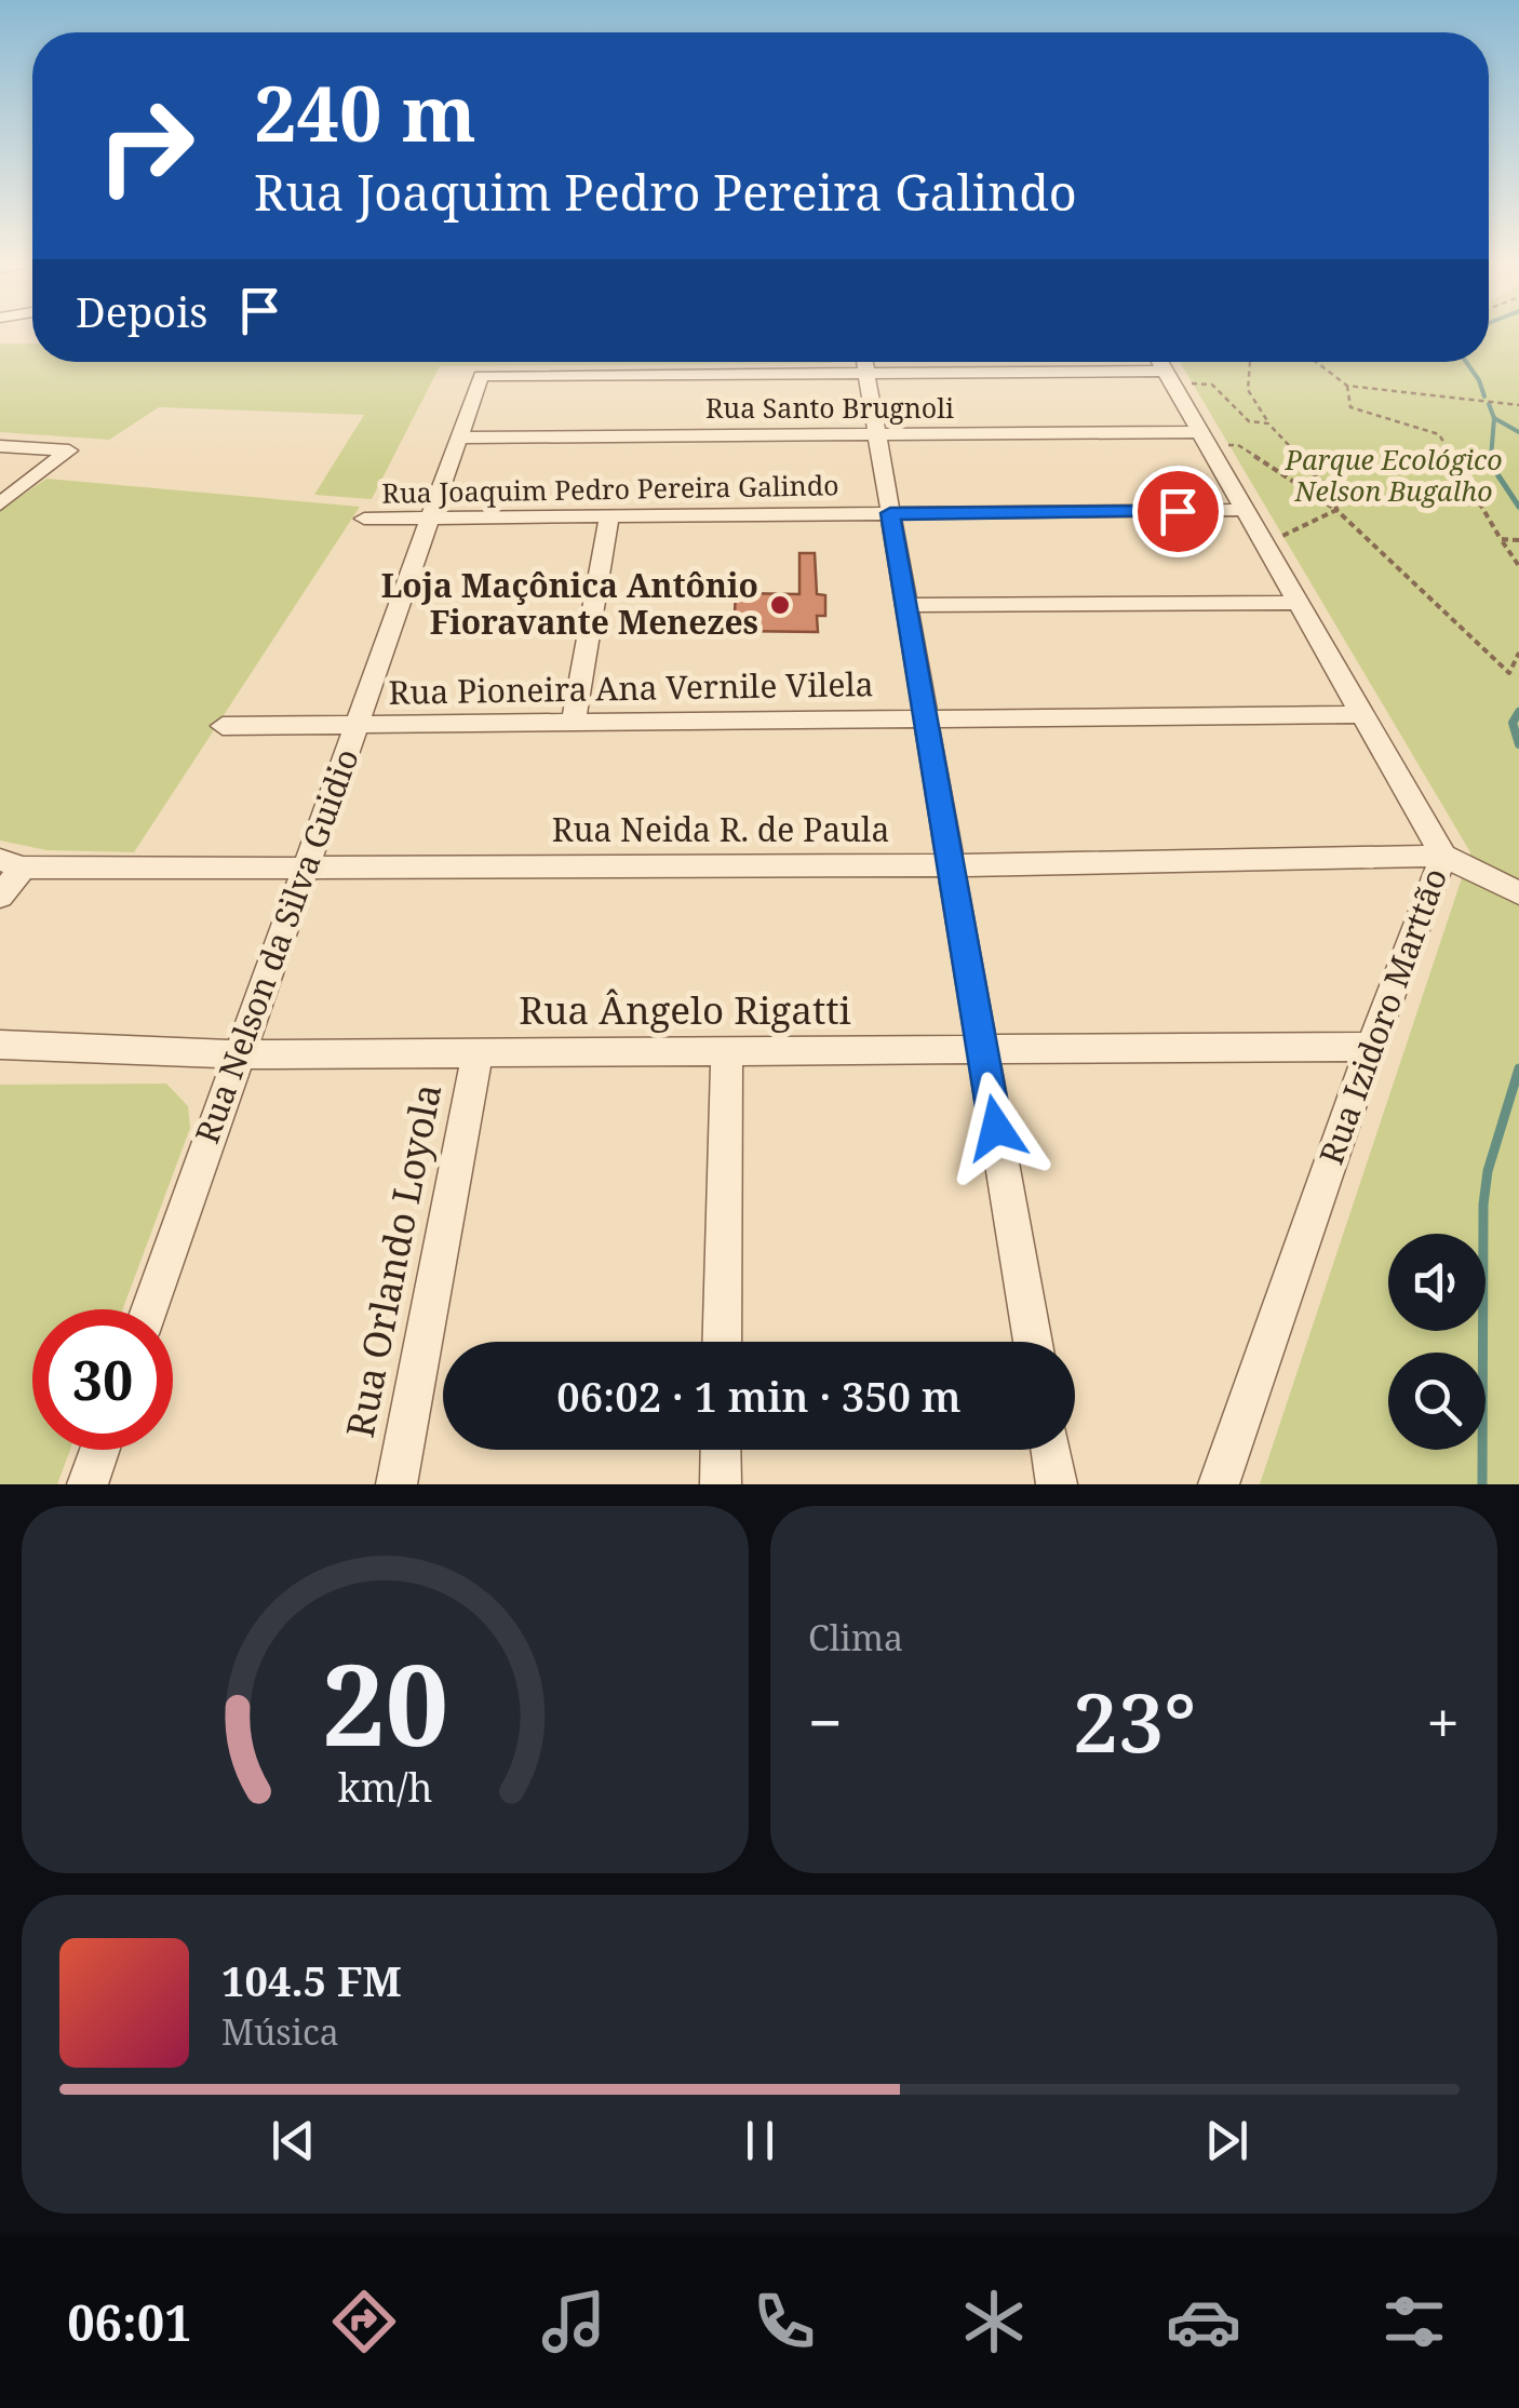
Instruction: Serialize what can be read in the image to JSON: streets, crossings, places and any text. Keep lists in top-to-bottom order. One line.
{"streets":{"street":["Rua Santo Brugnoli","Rua Joaquim Pedro Pereira Galindo","Rua Pioneira Ana Vernile Vilela","Rua Neida R. de Paula","Rua Nelson da Silva Guidio","Rua Ângelo Rigatti","Rua Izidoro Marttão","Rua Orlando Loyola"]},"crossings":[["Rua Santo Brugnoli","Rua Nelson da Silva Guidio"],["Rua Santo Brugnoli","Rua Izidoro Marttão"],["Rua Joaquim Pedro Pereira Galindo","Rua Nelson da Silva Guidio"],["Rua Joaquim Pedro Pereira Galindo","Rua Izidoro Marttão"],["Rua Pioneira Ana Vernile Vilela","Rua Nelson da Silva Guidio"],["Rua Pioneira Ana Vernile Vilela","Rua Izidoro Marttão"],["Rua Neida R. de Paula","Rua Nelson da Silva Guidio"],["Rua Neida R. de Paula","Rua Izidoro Marttão"],["Rua Nelson da Silva Guidio","Rua Ângelo Rigatti"],["Rua Ângelo Rigatti","Rua Izidoro Marttão"],["Rua Ângelo Rigatti","Rua Orlando Loyola"]],"parks":["Parque Ecológico Nelson Bugalho"],"places":["Loja Maçônica Antônio Fioravante Menezes"],"page":{"turn":["240 m","Rua Joaquim Pedro Pereira Galindo"],"then":"Depois","limit":"30","trip":"06:02 · 1 min · 350 m","tile":"Clima","heat":["−","23°","+"],"song":["104.5 FM","Música"],"tabs":"06:01","gauge":["20","km/h"]}}
